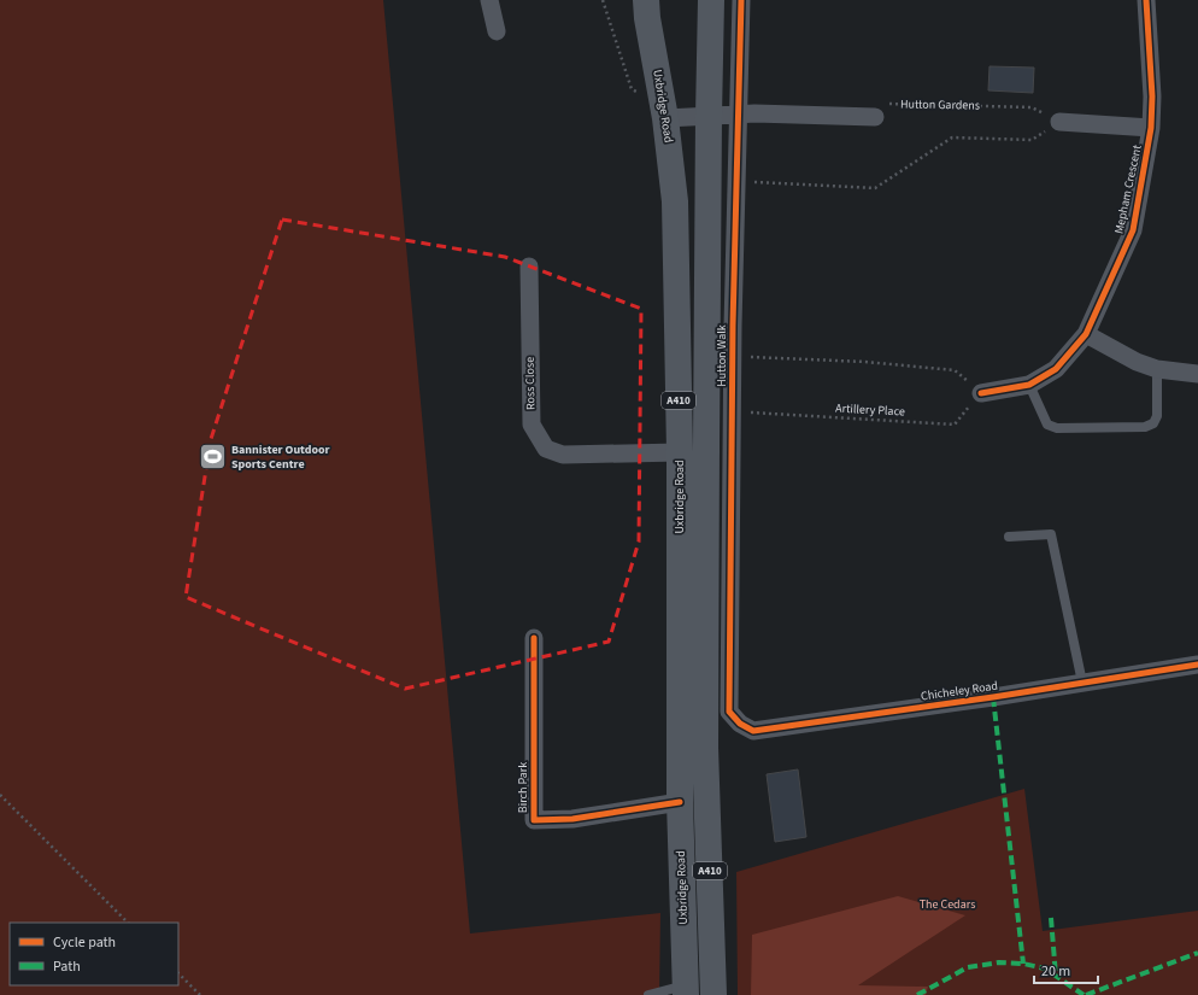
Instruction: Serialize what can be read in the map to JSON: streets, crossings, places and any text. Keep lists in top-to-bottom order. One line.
{"streets":{"main road":["Uxbridge Road","A410"],"street":["Mepham Crescent","Hutton Walk","Ross Close","Chicheley Road","Birch Park"],"path":["Hutton Gardens","Artillery Place"]},"crossings":[["Uxbridge Road","Ross Close"],["Uxbridge Road","Birch Park"],["Mepham Crescent","Artillery Place"],["Hutton Walk","Chicheley Road"]],"parks":["The Cedars"],"places":{"sports":["Bannister Outdoor Sports Centre"]},"legend":["Cycle path","Path"],"scale_bar":"20 m"}
